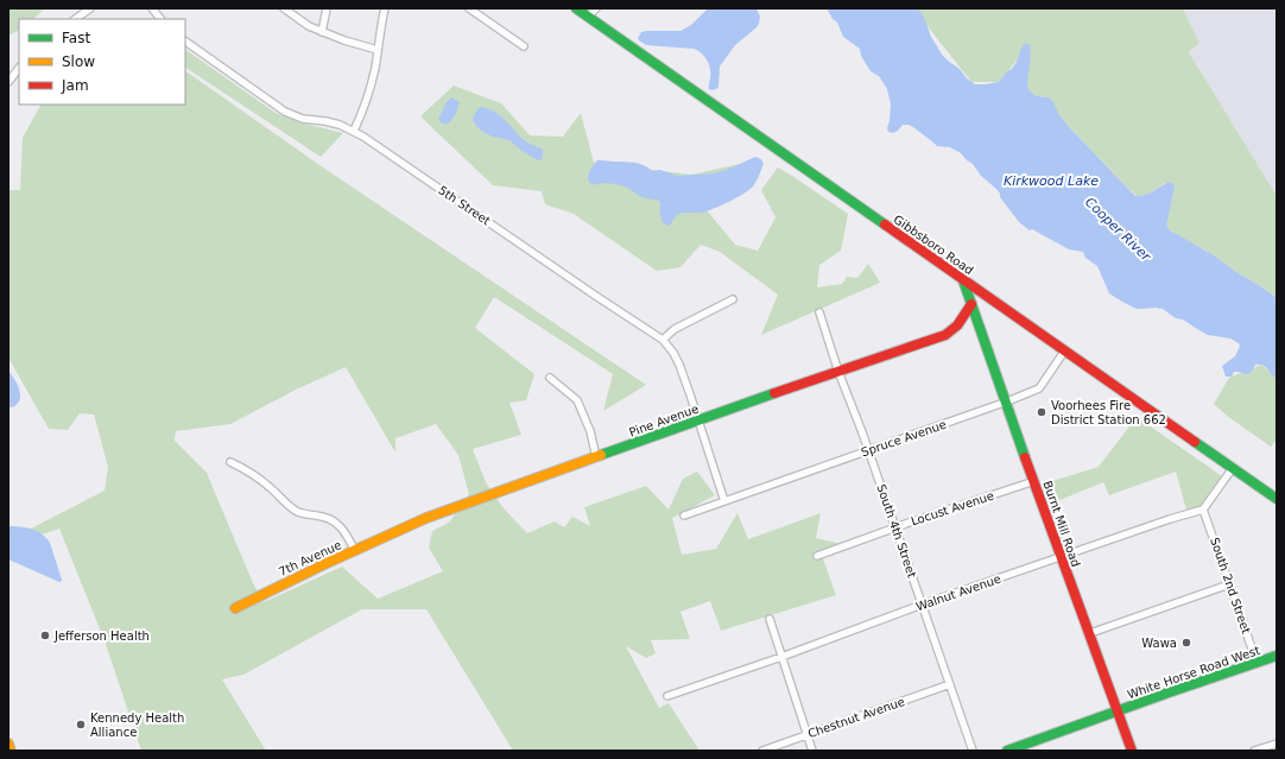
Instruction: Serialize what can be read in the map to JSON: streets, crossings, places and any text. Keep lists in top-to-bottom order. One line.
{"streets":{"street":["5th Street","Gibbsboro Road","Pine Avenue","Spruce Avenue","Locust Avenue","Burnt Mill Road","South 4th Street","7th Avenue","South 2nd Street","Walnut Avenue","White Horse Road West","Chestnut Avenue"]},"crossings":[["5th Street","Pine Avenue"],["5th Street","Spruce Avenue"],["Gibbsboro Road","Spruce Avenue"],["Gibbsboro Road","Burnt Mill Road"],["Pine Avenue","Burnt Mill Road"],["Pine Avenue","South 4th Street"],["Pine Avenue","7th Avenue"],["Spruce Avenue","Burnt Mill Road"],["Spruce Avenue","South 4th Street"],["Locust Avenue","Burnt Mill Road"],["Locust Avenue","South 4th Street"],["Burnt Mill Road","Walnut Avenue"],["Burnt Mill Road","White Horse Road West"],["South 4th Street","Walnut Avenue"],["South 4th Street","Chestnut Avenue"],["South 2nd Street","Walnut Avenue"],["South 2nd Street","White Horse Road West"]],"water":["Kirkwood Lake","Cooper River"],"places":["Voorhees Fire District Station 662","Jefferson Health","Wawa","Kennedy Health Alliance"],"legend":["Fast","Slow","Jam"]}
